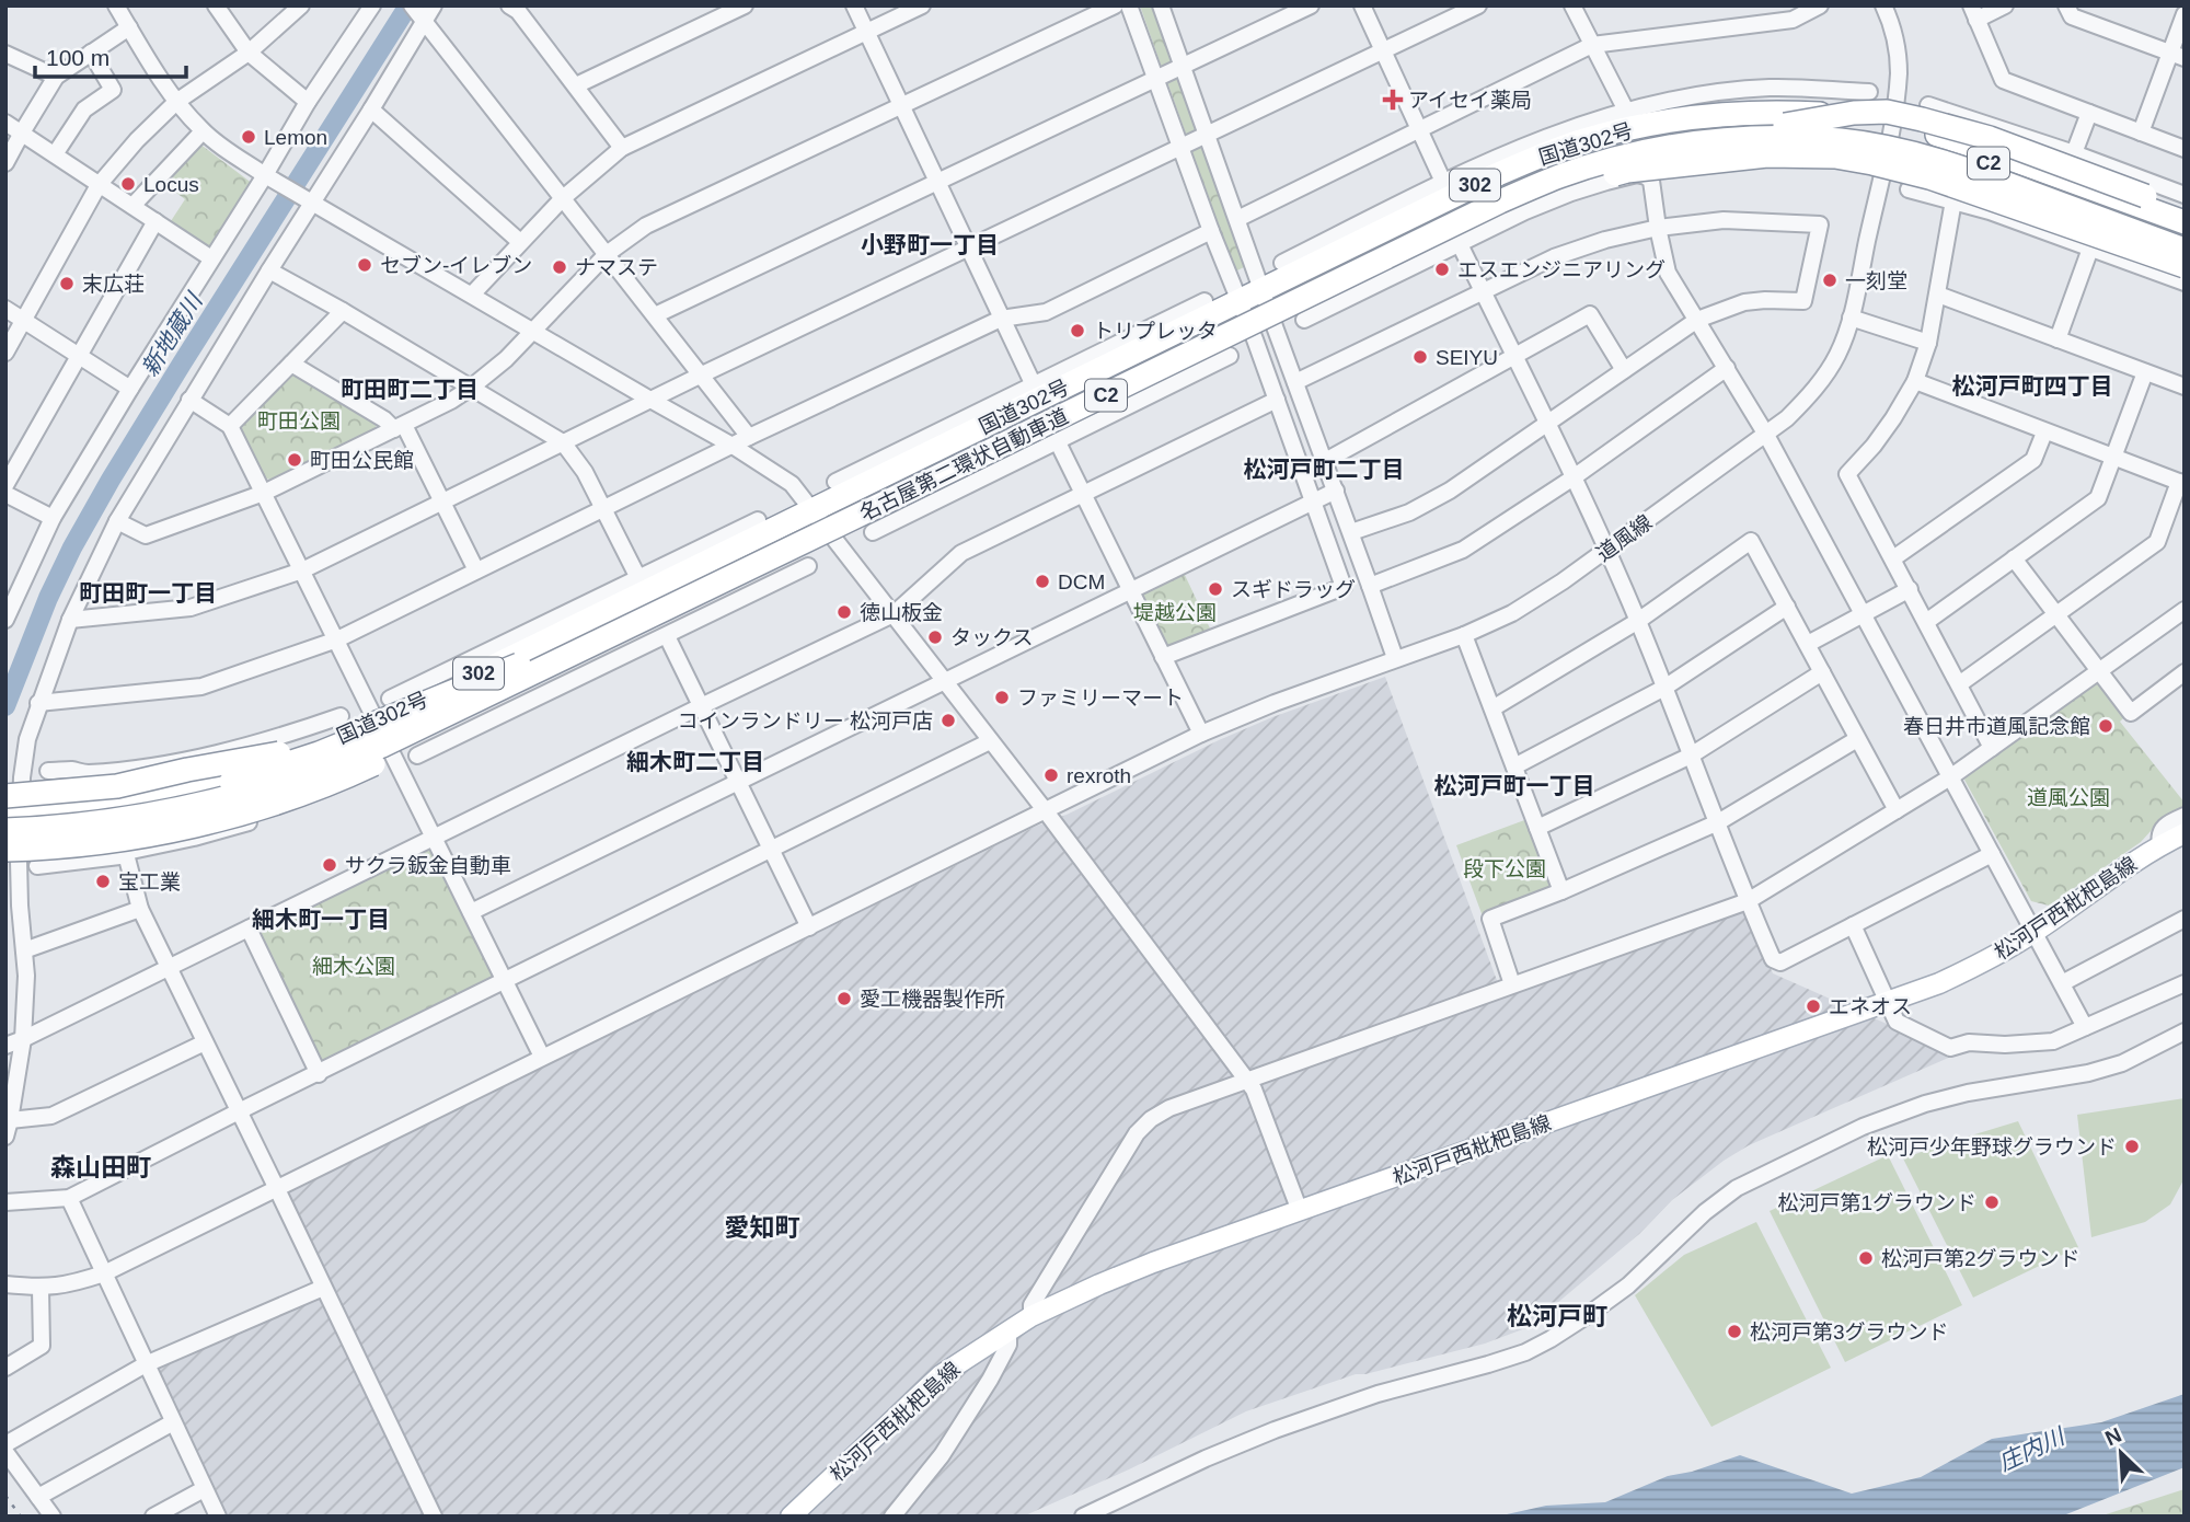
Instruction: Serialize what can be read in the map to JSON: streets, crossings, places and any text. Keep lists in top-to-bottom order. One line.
{"streets":{"highway":["国道302号","C2","302","名古屋第二環状自動車道"],"main road":["松河戸西枇杷島線"],"street":["道風線"]},"crossings":[["国道302号","名古屋第二環状自動車道"],["国道302号","道風線"]],"districts":["小野町一丁目","松河戸町四丁目","町田町二丁目","松河戸町二丁目","町田町一丁目","細木町二丁目","松河戸町一丁目","細木町一丁目","森山田町","愛知町","松河戸町"],"water":["新地蔵川","庄内川"],"parks":["町田公園","堤越公園","道風公園","段下公園","細木公園"],"places":{"health":["アイセイ薬局"],"other":["Lemon","Locus","セブン-イレブン","ナマステ","エスエンジニアリング","一刻堂","末広荘","トリプレッタ","SEIYU","町田公民館","DCM","スギドラッグ","徳山板金","タックス","ファミリーマート","コインランドリー 松河戸店","春日井市道風記念館","rexroth","サクラ鈑金自動車","宝工業","愛工機器製作所","エネオス","松河戸少年野球グラウンド","松河戸第1グラウンド","松河戸第2グラウンド","松河戸第3グラウンド"]},"scale_bar":"100 m","north":"top left"}
